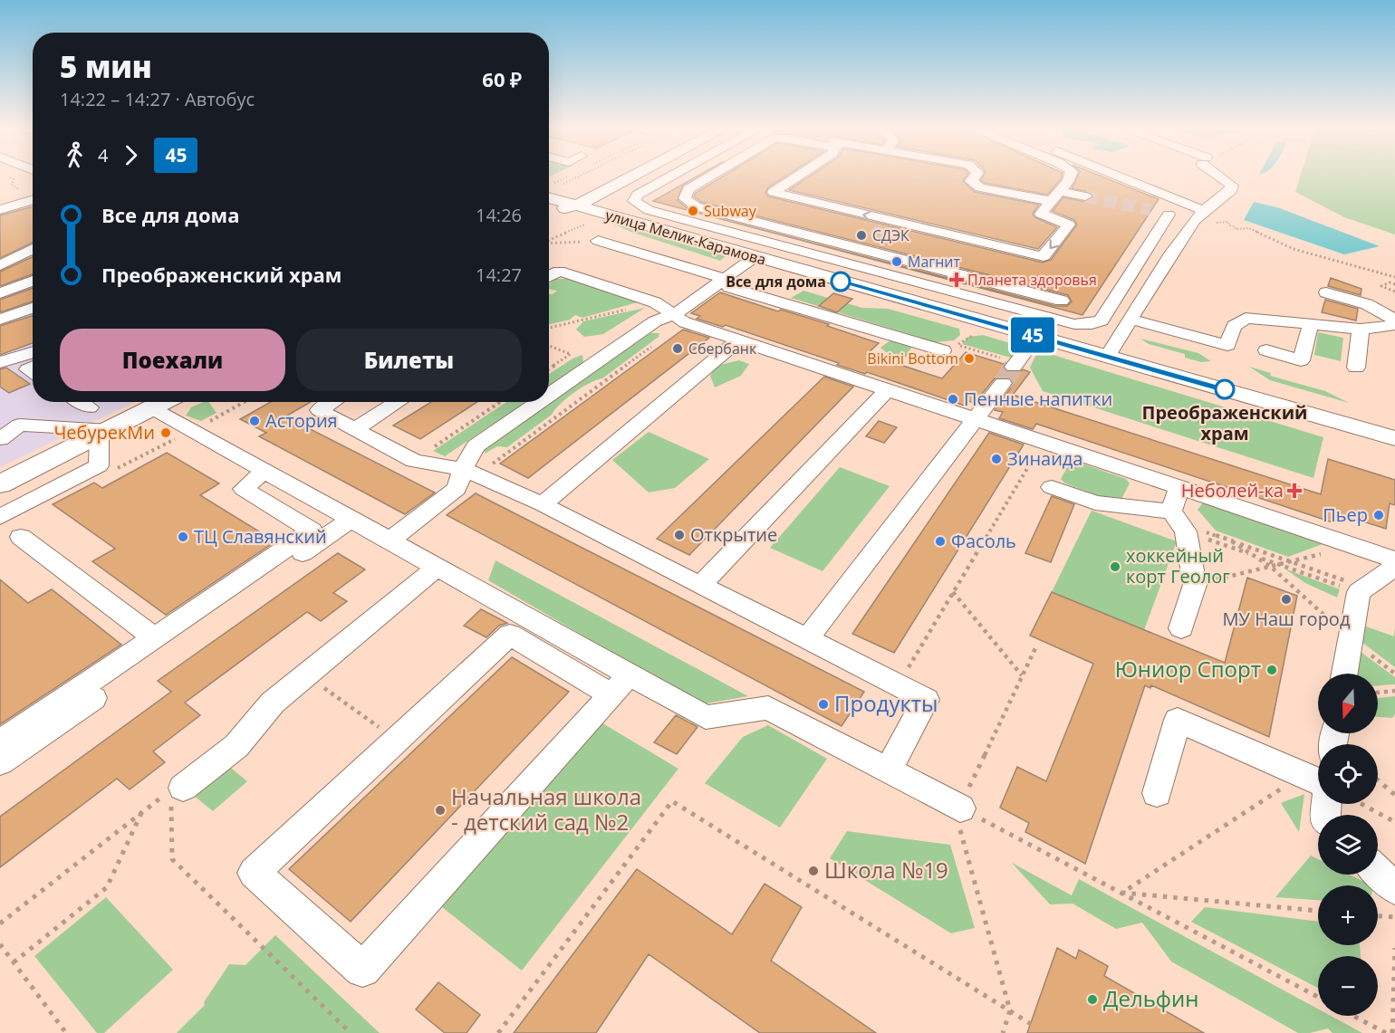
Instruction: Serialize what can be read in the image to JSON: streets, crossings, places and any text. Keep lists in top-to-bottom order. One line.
{"streets":{"main road":["улица Мелик-Карамова"]},"places":{"other":["Subway","СДЭК","Магнит","Все для дома","Сбербанк","Bikini Bottom","Преображенский храм","Пенные напитки","Астория","ЧебурекМи","Зинаида","Пьер","Открытие","ТЦ Славянский","Фасоль","хоккейный корт Геолог","МУ Наш город","Юниор Спорт","Продукты","Начальная школа - детский сад №2","Школа №19","Дельфин"],"health":["Планета здоровья","Неболей-ка"]},"lines":["bus line 45"],"north":"bottom","page":{"on_map":"45","heading":["5 мин","14:22 – 14:27 · Автобус","60 ₽"],"legs":["4","45"],"list":[{"name":"Все для дома","value":"14:26"},{"name":"Преображенский храм","value":"14:27"}],"buttons":["Поехали","Билеты"],"map_buttons":["+","−"]}}
